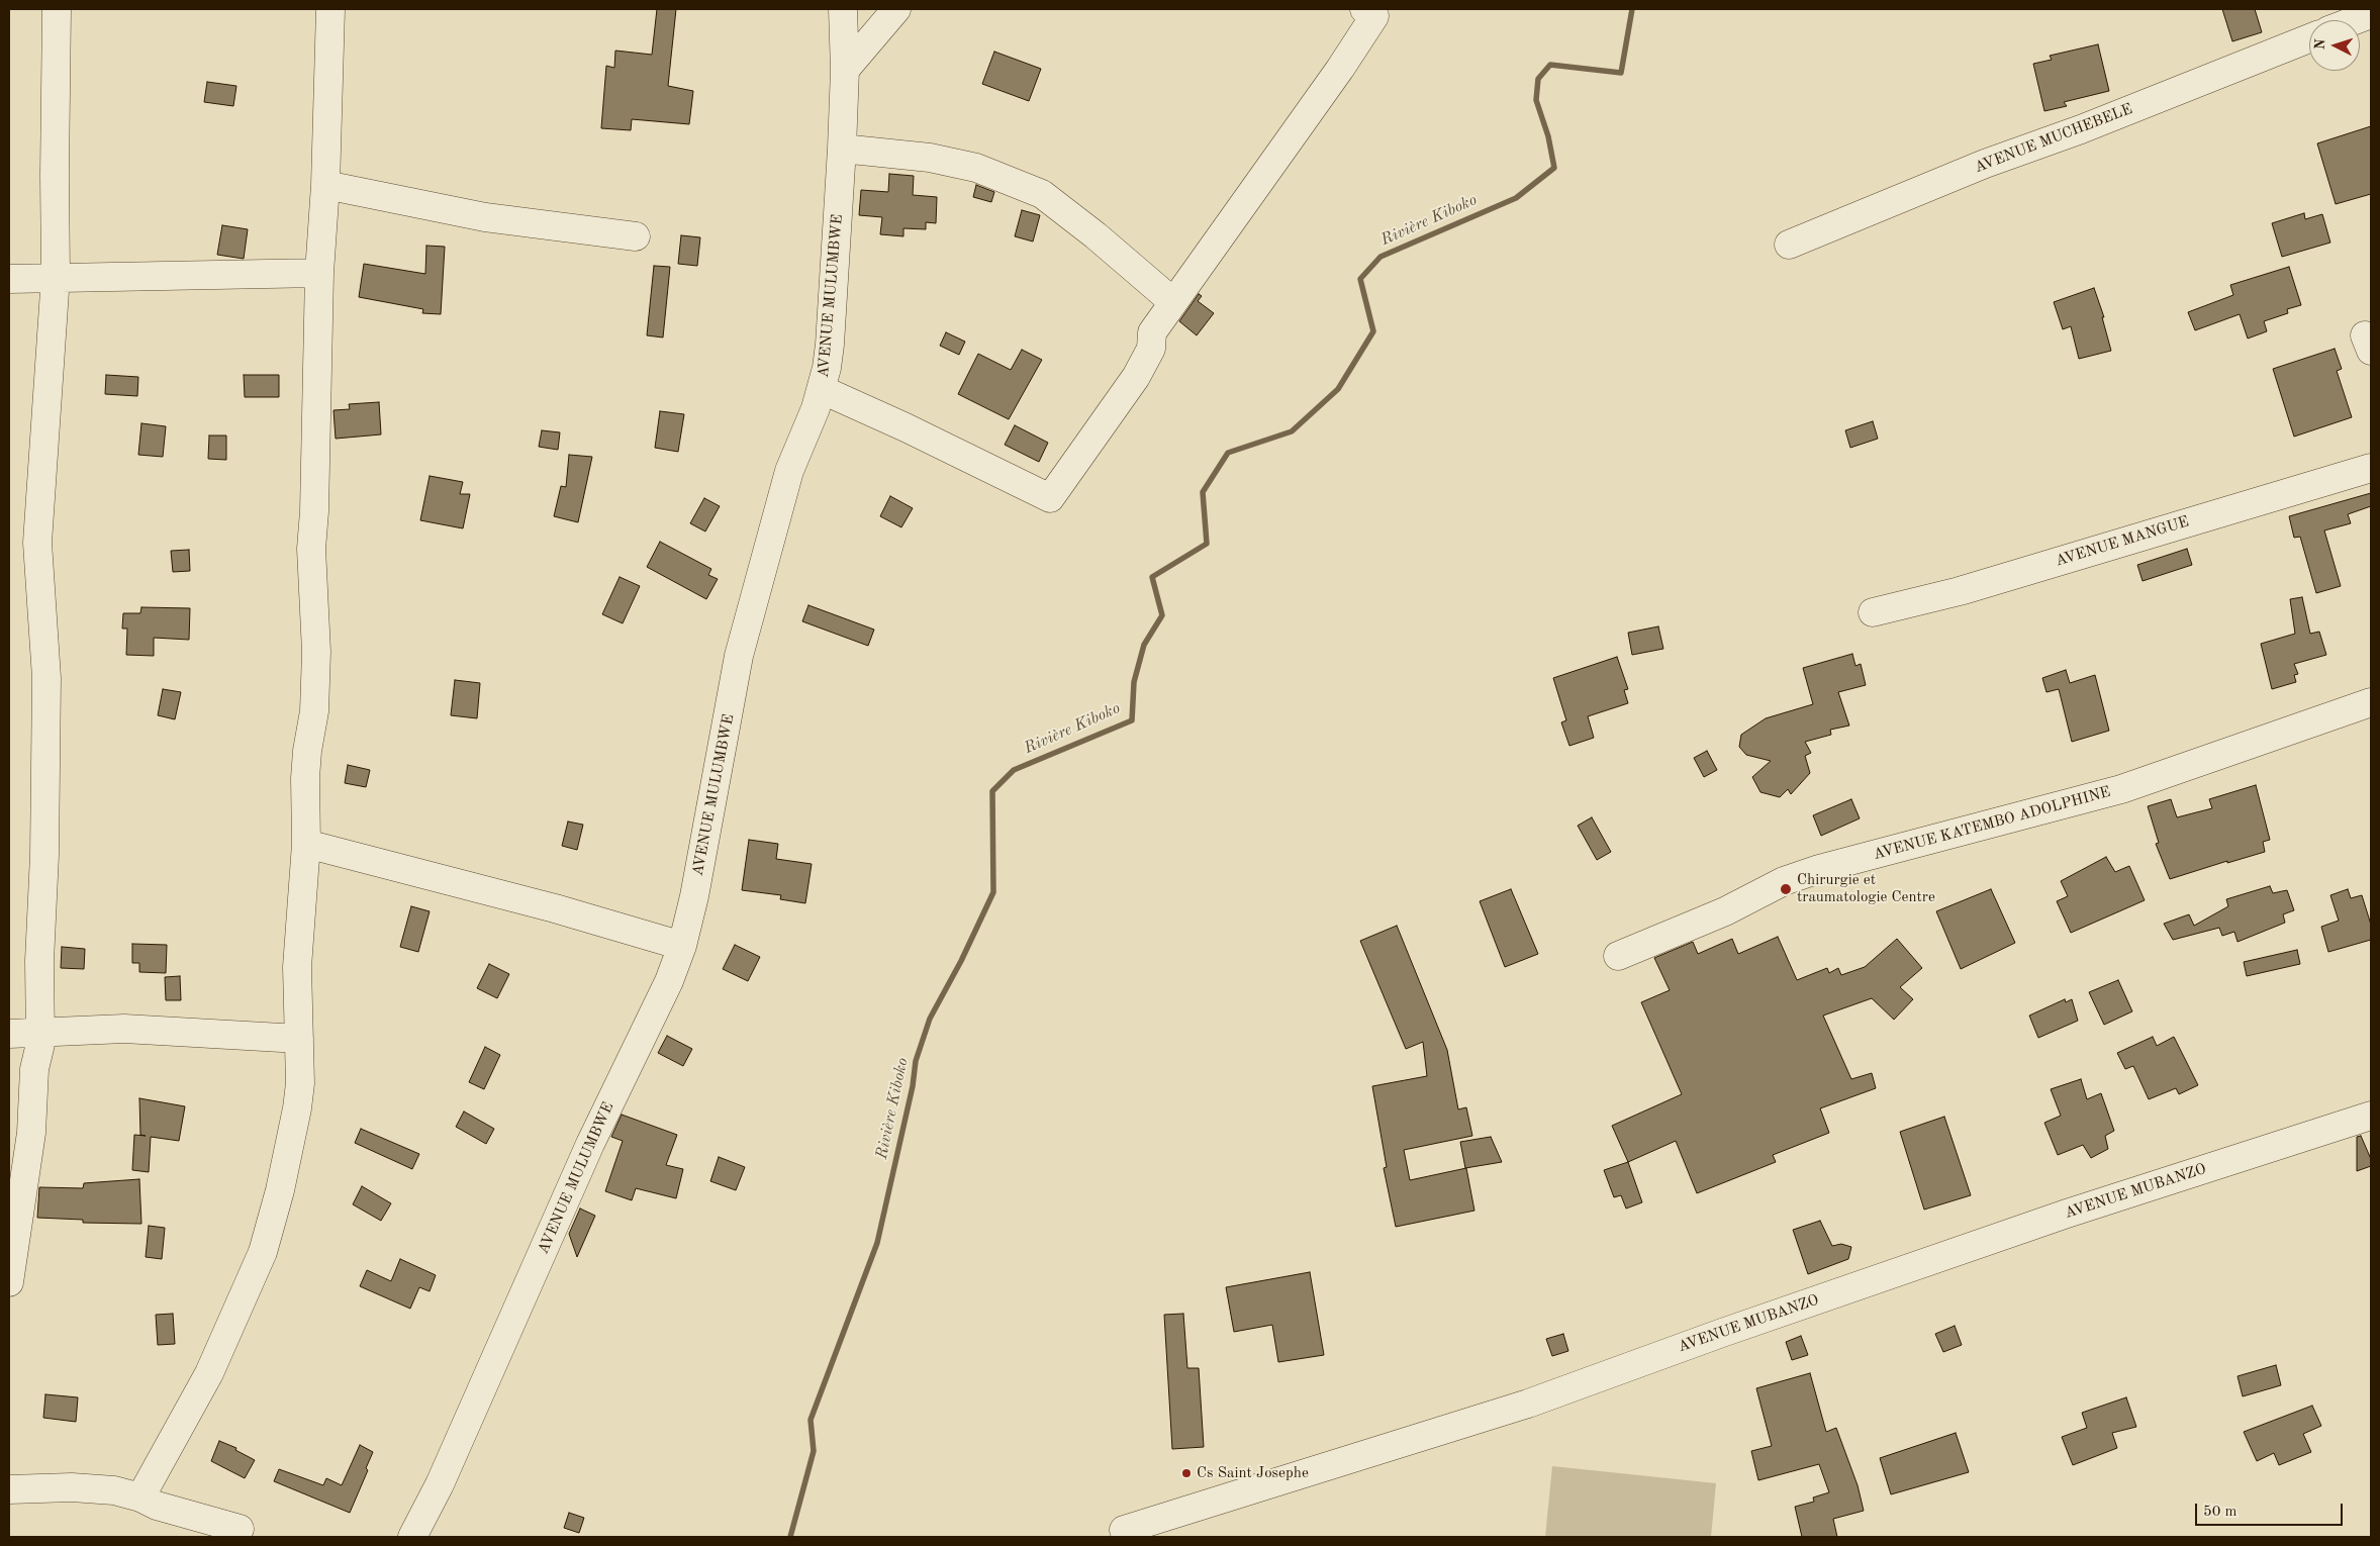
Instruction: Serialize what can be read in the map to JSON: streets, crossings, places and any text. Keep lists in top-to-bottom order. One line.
{"streets":{"street":["AVENUE MUCHEBELE","AVENUE MULUMBWE","AVENUE MANGUE","AVENUE KATEMBO ADOLPHINE","AVENUE MUBANZO"]},"water":["Rivière Kiboko"],"places":["Chirurgie et traumatologie Centre","Cs Saint Josephe"],"scale_bar":"50 m","north":"left"}
